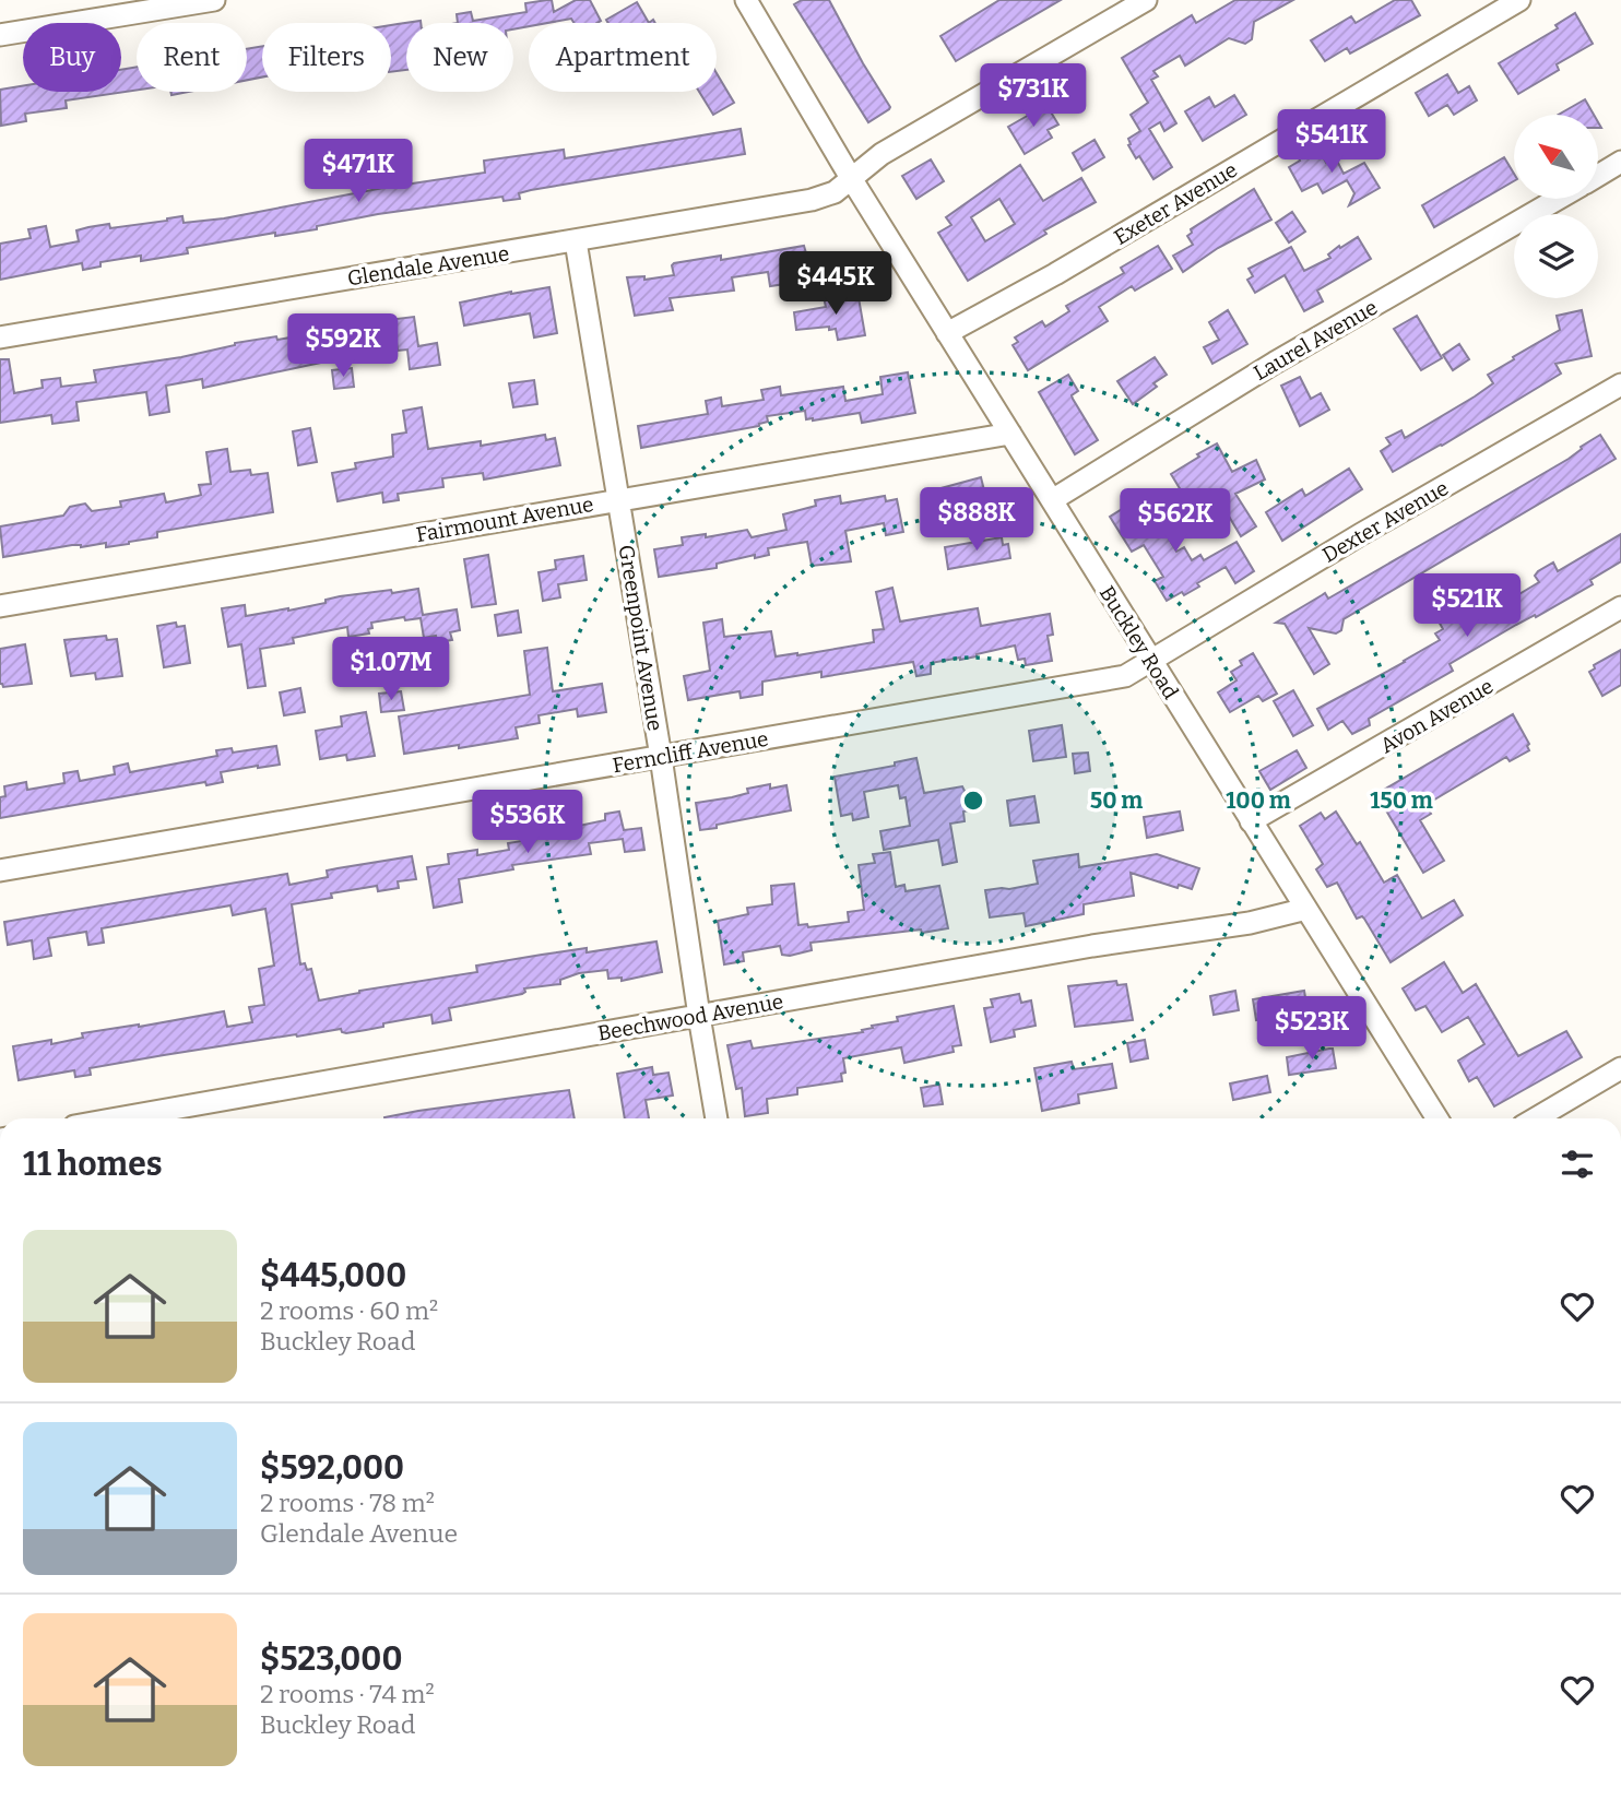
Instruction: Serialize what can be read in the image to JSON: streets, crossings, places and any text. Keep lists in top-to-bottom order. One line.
{"streets":{"street":["Exeter Avenue","Glendale Avenue","Laurel Avenue","Fairmount Avenue","Dexter Avenue","Greenpoint Avenue","Buckley Road","Avon Avenue","Ferncliff Avenue","Beechwood Avenue"]},"crossings":[["Exeter Avenue","Buckley Road"],["Glendale Avenue","Greenpoint Avenue"],["Glendale Avenue","Buckley Road"],["Laurel Avenue","Buckley Road"],["Fairmount Avenue","Greenpoint Avenue"],["Fairmount Avenue","Buckley Road"],["Dexter Avenue","Buckley Road"],["Dexter Avenue","Ferncliff Avenue"],["Greenpoint Avenue","Ferncliff Avenue"],["Greenpoint Avenue","Beechwood Avenue"],["Buckley Road","Avon Avenue"],["Buckley Road","Ferncliff Avenue"],["Buckley Road","Beechwood Avenue"]],"north":"top left","page":{"chip":["Buy","Rent","Filters","New","Apartment"],"price":["$731K","$541K","$471K","$445K","$592K","$888K","$562K","$521K","$1.07M","$536K","$523K"],"heading":"11 homes","list":[{"name":"$445,000","note":"2 rooms · 60 m² · Buckley Road"},{"name":"$592,000","note":"2 rooms · 78 m² · Glendale Avenue"},{"name":"$523,000","note":"2 rooms · 74 m² · Buckley Road"}]},"rings":["50 m","100 m","150 m"]}
